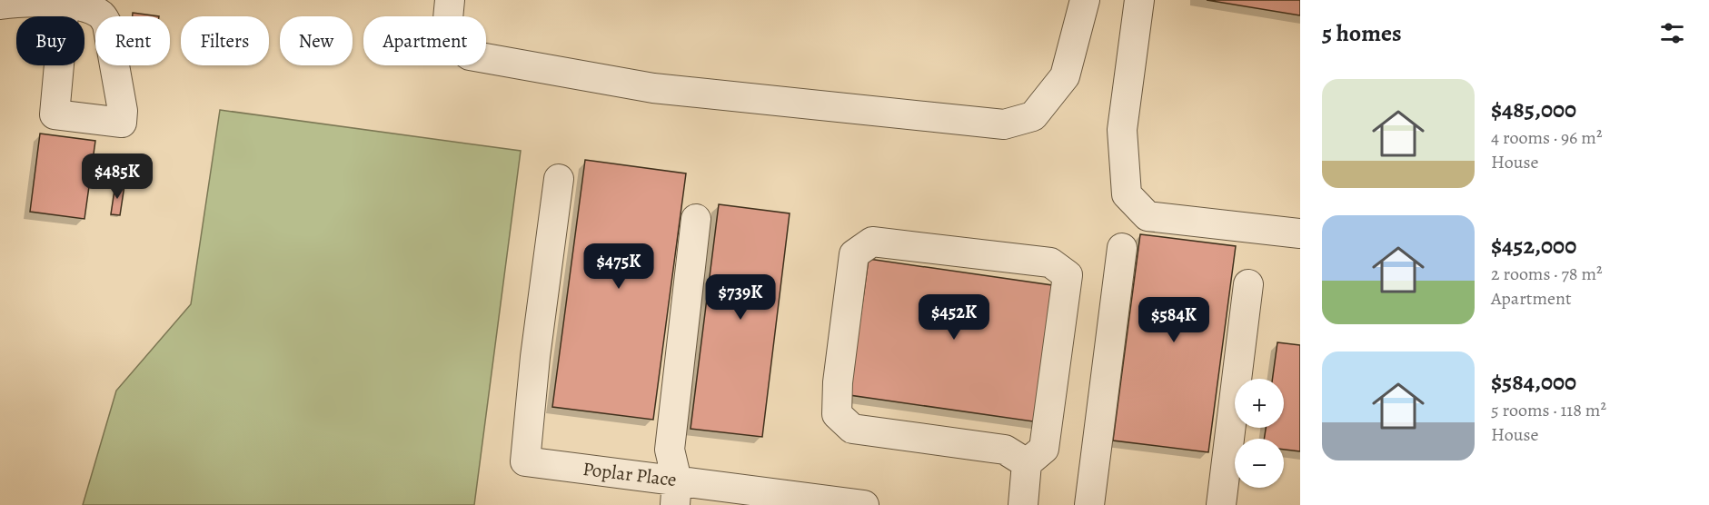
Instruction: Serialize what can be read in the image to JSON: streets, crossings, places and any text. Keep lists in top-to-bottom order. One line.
{"streets":{"street":["Poplar Place"]},"page":{"heading":"5 homes","chip":["Buy","Rent","Filters","New","Apartment"],"list":[{"name":"$485,000","note":"4 rooms · 96 m² · House"},{"name":"$452,000","note":"2 rooms · 78 m² · Apartment"},{"name":"$584,000","note":"5 rooms · 118 m² · House"}],"price":["$485K","$475K","$739K","$452K","$584K"],"map_buttons":["+","−"]}}
